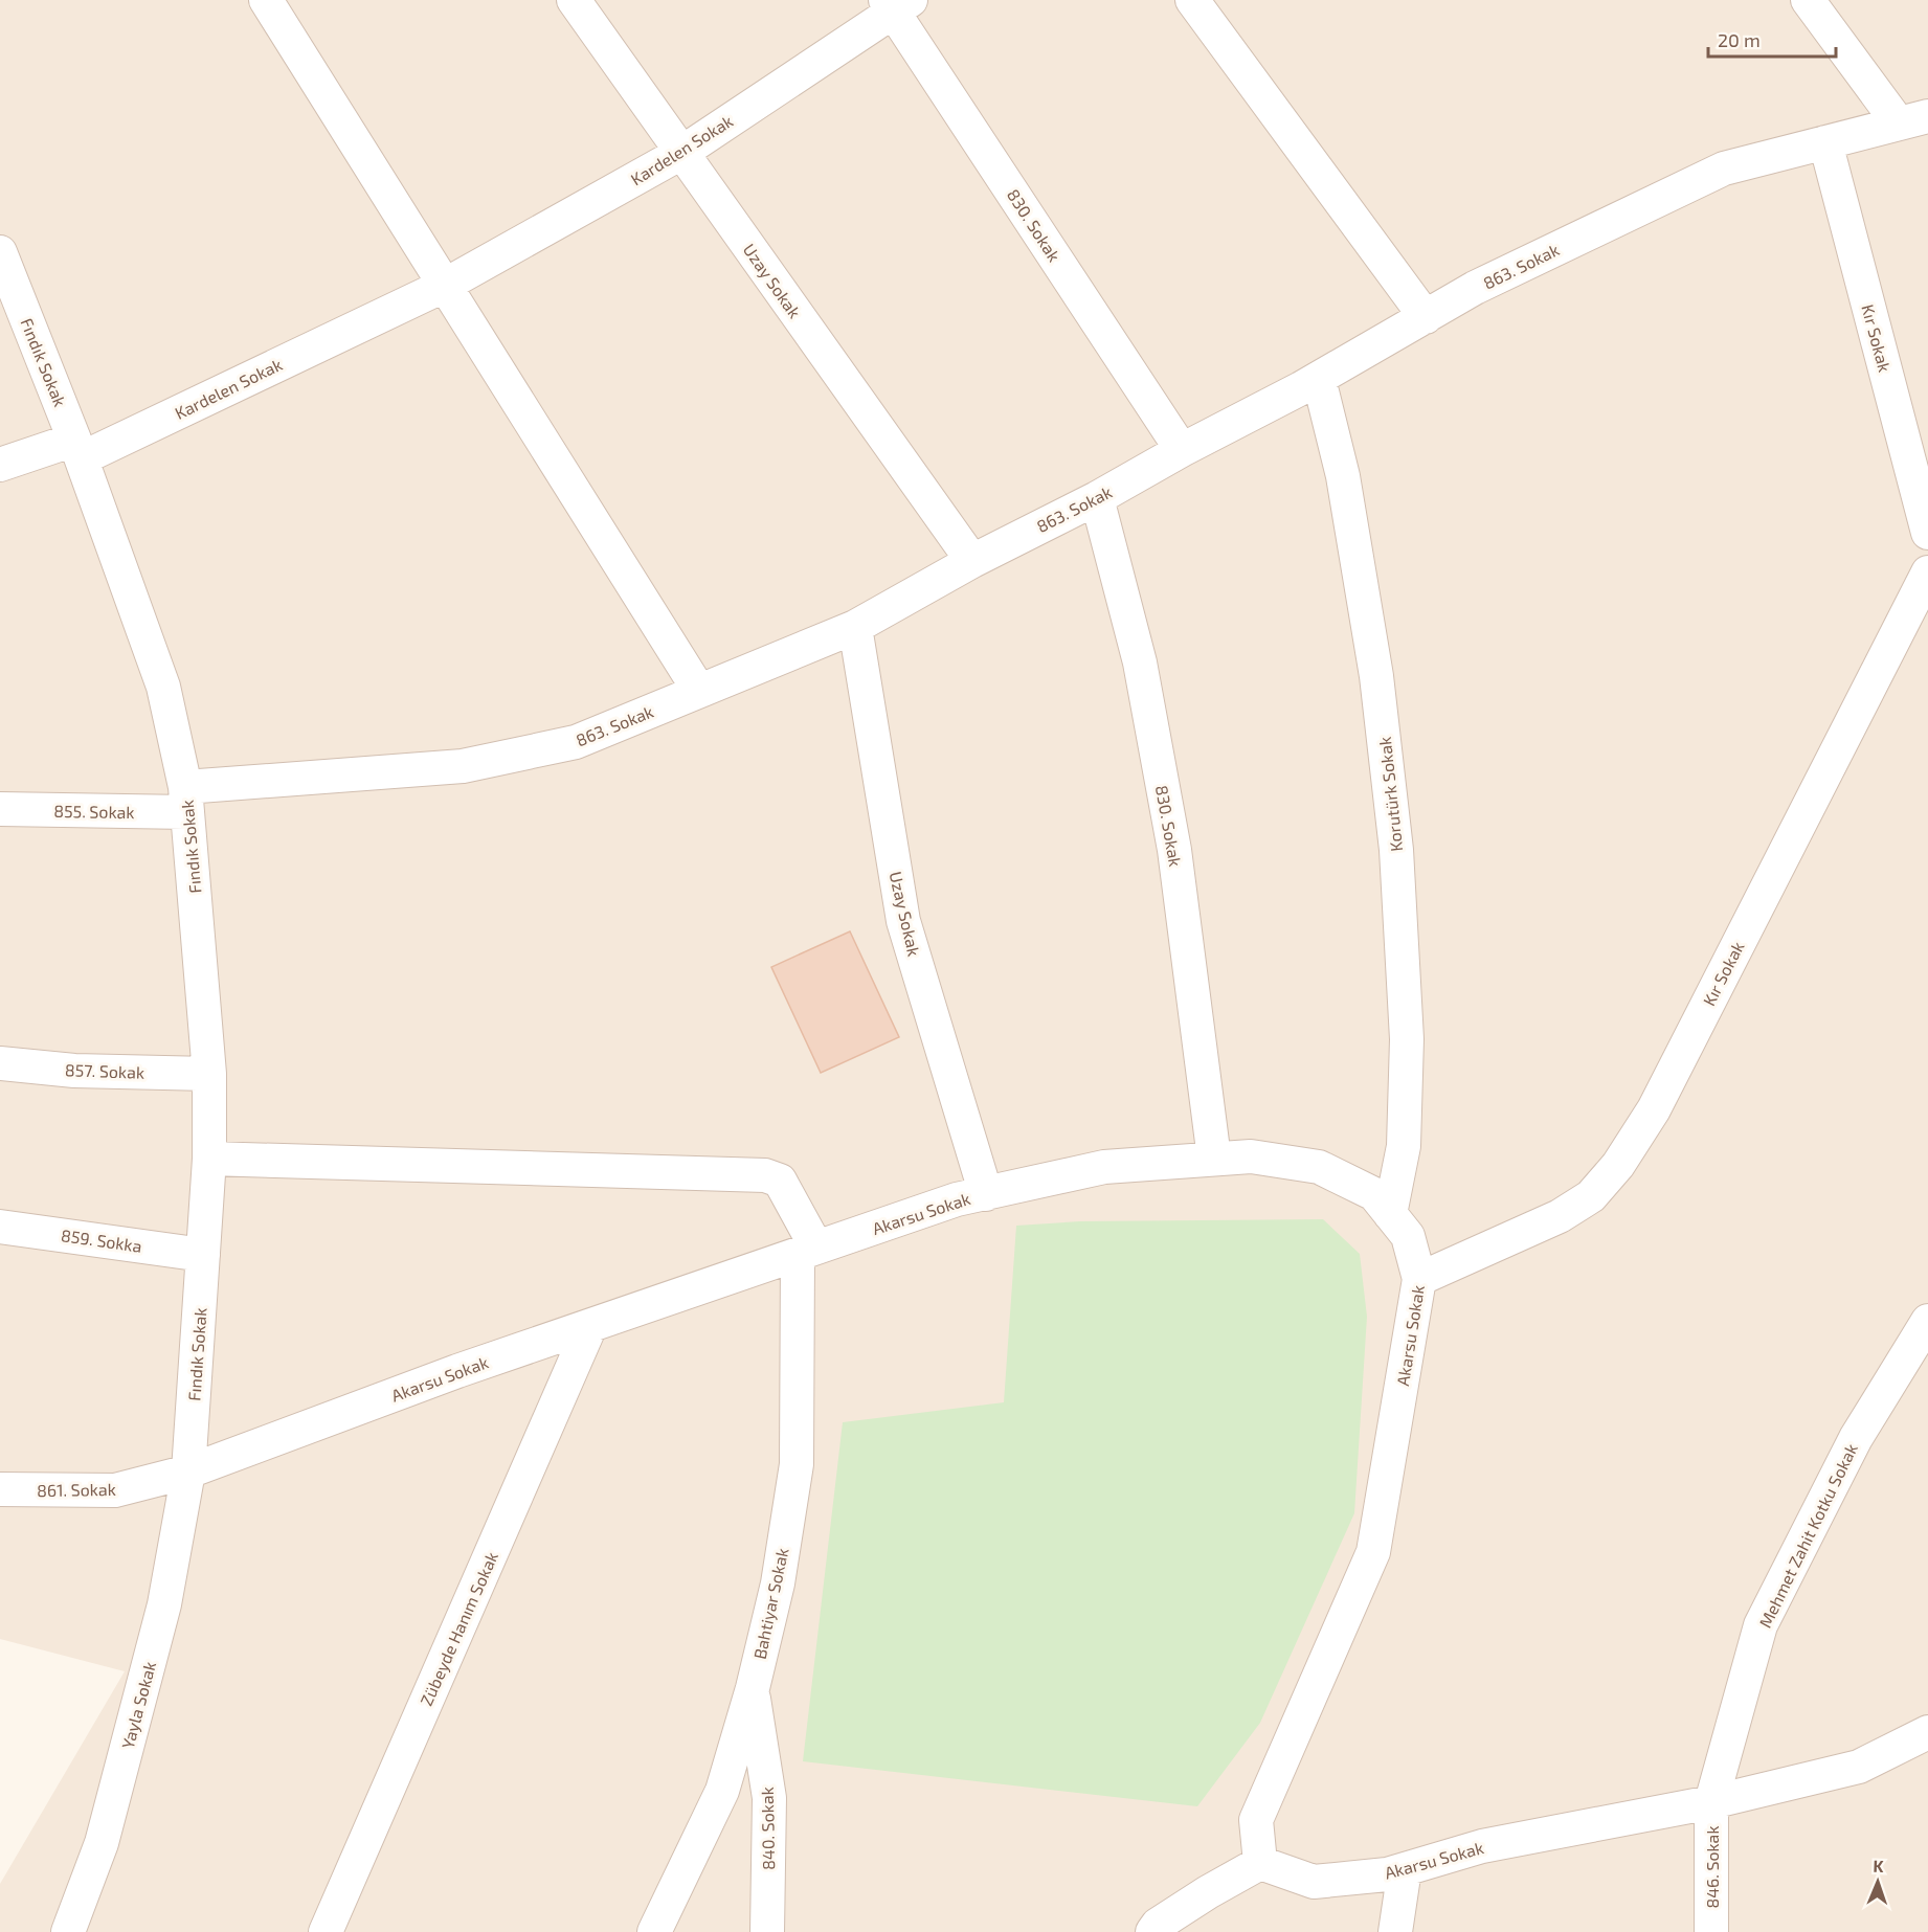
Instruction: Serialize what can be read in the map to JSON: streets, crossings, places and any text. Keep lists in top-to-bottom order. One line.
{"streets":{"street":["Kardelen Sokak","830. Sokak","863. Sokak","Uzay Sokak","Kır Sokak","Fındık Sokak","Korutürk Sokak","855. Sokak","857. Sokak","Akarsu Sokak","859. Sokka","861. Sokak","Mehmet Zahit Kotku Sokak","Bahtiyar Sokak","Zübeyde Hanım Sokak","Yayla Sokak","840. Sokak","846. Sokak"]},"crossings":[["Kardelen Sokak","830. Sokak"],["Kardelen Sokak","Uzay Sokak"],["Kardelen Sokak","Fındık Sokak"],["830. Sokak","863. Sokak"],["830. Sokak","Akarsu Sokak"],["863. Sokak","Uzay Sokak"],["863. Sokak","Kır Sokak"],["863. Sokak","Fındık Sokak"],["863. Sokak","Korutürk Sokak"],["863. Sokak","855. Sokak"],["Uzay Sokak","Akarsu Sokak"],["Kır Sokak","Akarsu Sokak"],["Fındık Sokak","855. Sokak"],["Fındık Sokak","857. Sokak"],["Fındık Sokak","Akarsu Sokak"],["Fındık Sokak","859. Sokka"],["Fındık Sokak","861. Sokak"],["Fındık Sokak","Yayla Sokak"],["Korutürk Sokak","Akarsu Sokak"],["Akarsu Sokak","861. Sokak"],["Akarsu Sokak","Mehmet Zahit Kotku Sokak"],["Akarsu Sokak","Bahtiyar Sokak"],["Akarsu Sokak","Zübeyde Hanım Sokak"],["Akarsu Sokak","Yayla Sokak"],["Akarsu Sokak","846. Sokak"],["861. Sokak","Yayla Sokak"],["Mehmet Zahit Kotku Sokak","846. Sokak"],["Bahtiyar Sokak","840. Sokak"]],"scale_bar":"20 m","north":"top"}
